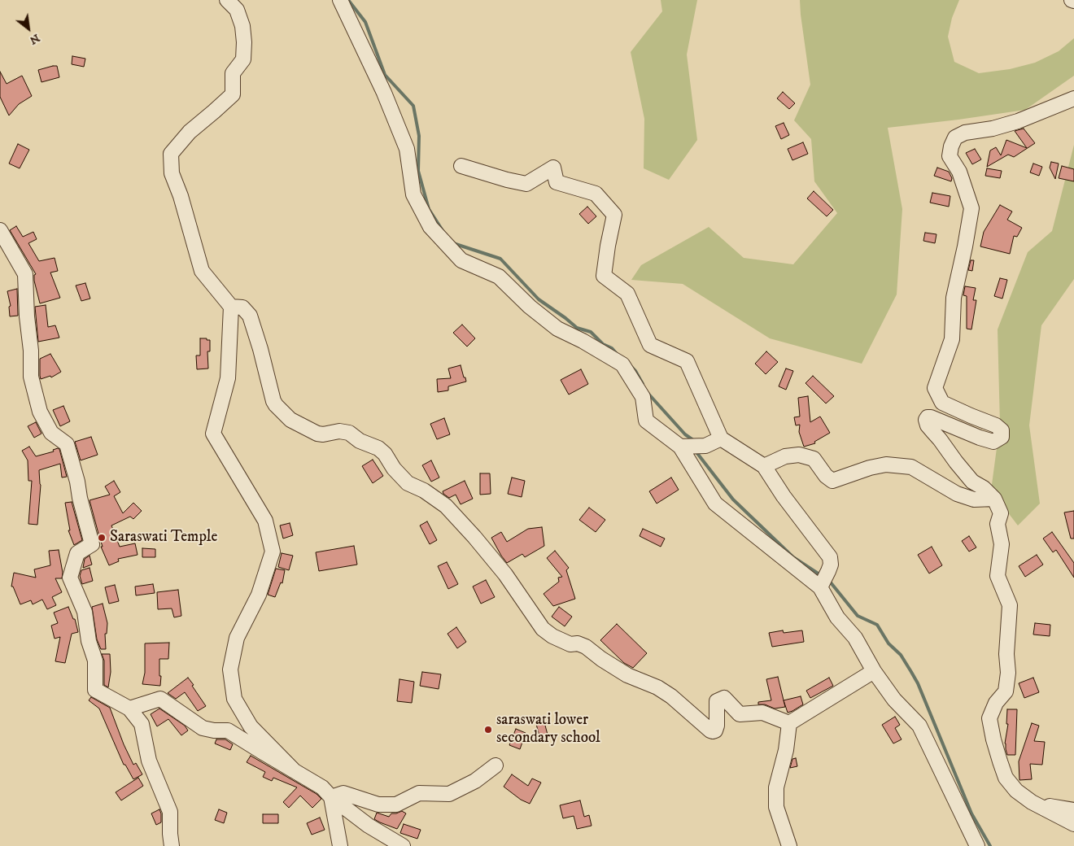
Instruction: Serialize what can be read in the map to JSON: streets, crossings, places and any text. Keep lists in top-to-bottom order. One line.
{"places":["Saraswati Temple","saraswati lower secondary school"],"north":"bottom right"}
